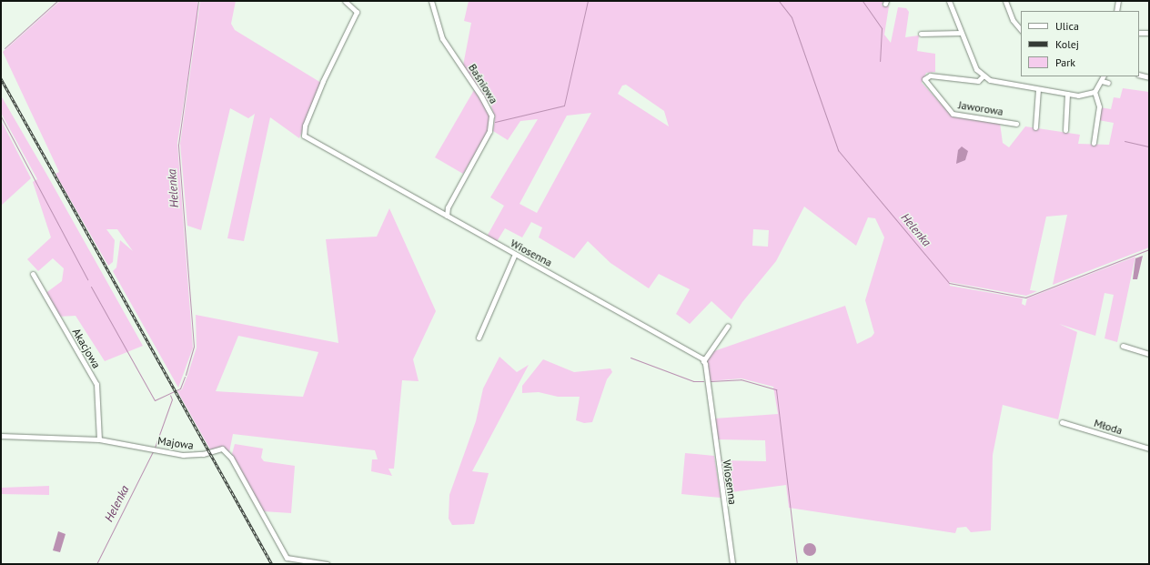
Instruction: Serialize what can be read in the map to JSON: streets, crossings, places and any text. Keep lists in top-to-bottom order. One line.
{"streets":{"street":["Baśniowa","Jaworowa","Wiosenna","Akacjowa","Młoda","Majowa"]},"crossings":[["Baśniowa","Wiosenna"],["Akacjowa","Majowa"]],"water":["Helenka"],"legend":["Ulica","Kolej","Park"]}
